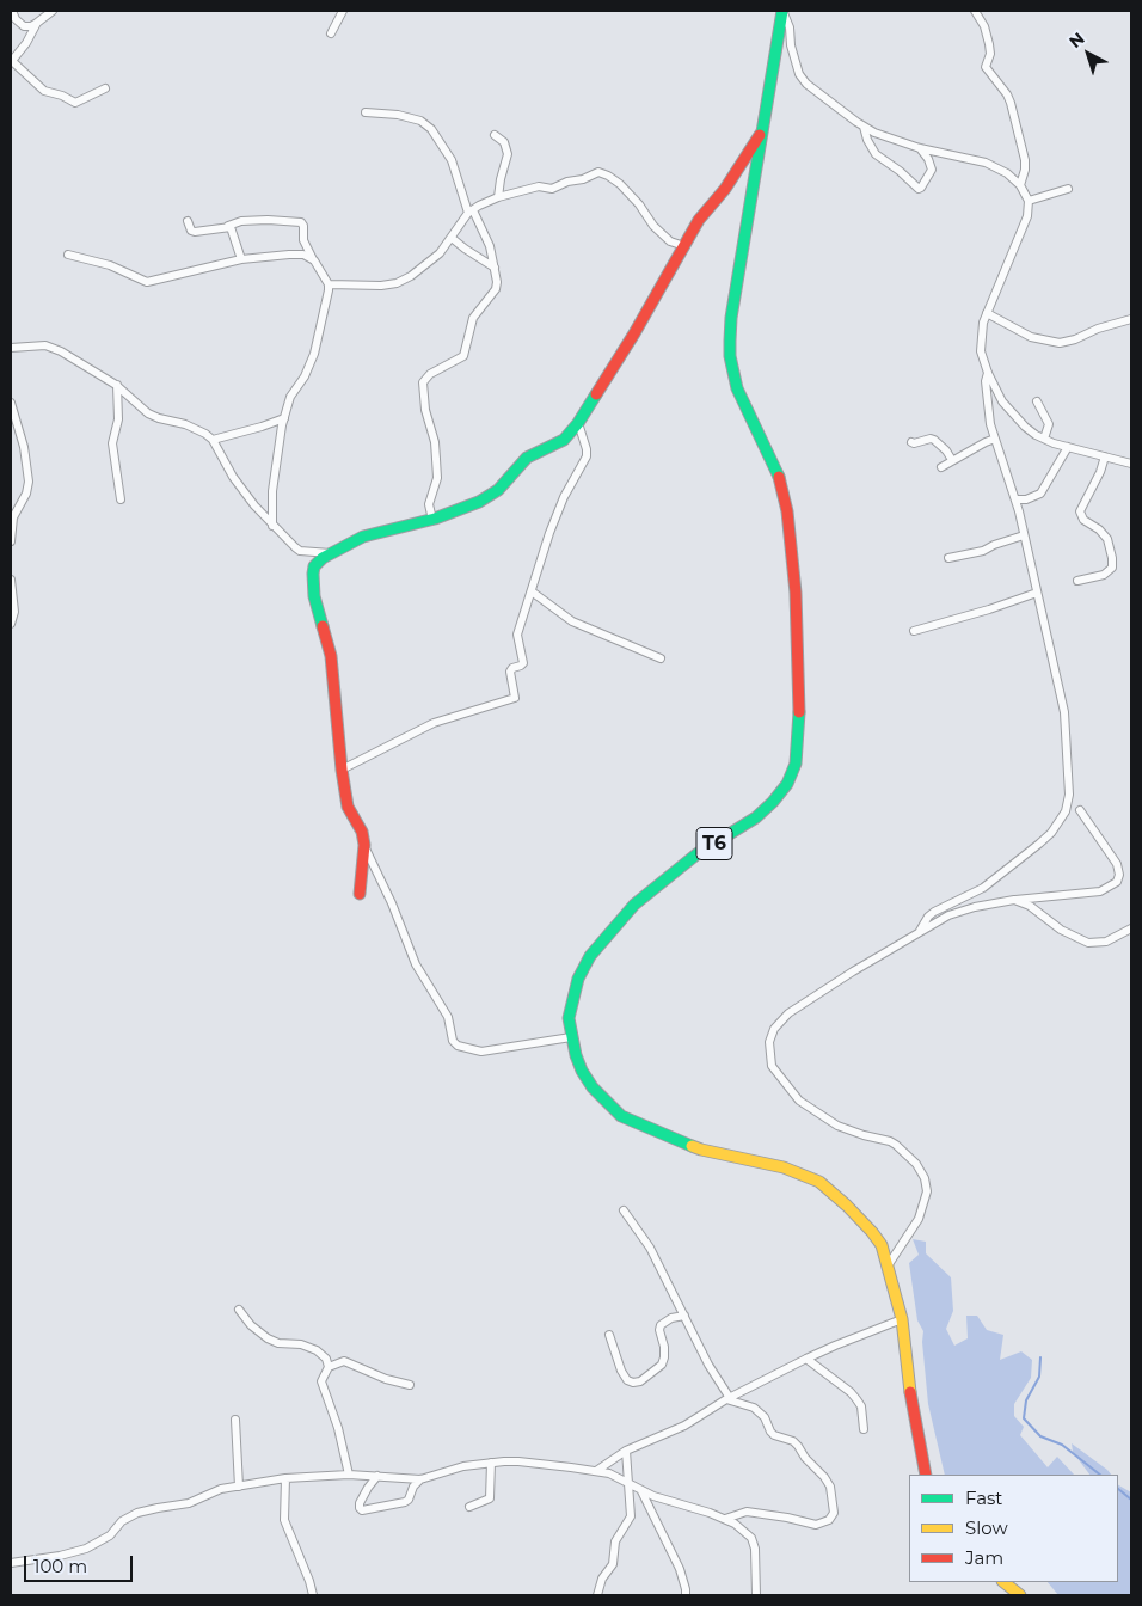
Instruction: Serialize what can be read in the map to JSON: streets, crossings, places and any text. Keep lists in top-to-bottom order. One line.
{"streets":{"main road":["T6"]},"legend":["Fast","Slow","Jam"],"scale_bar":"100 m","north":"top left"}
